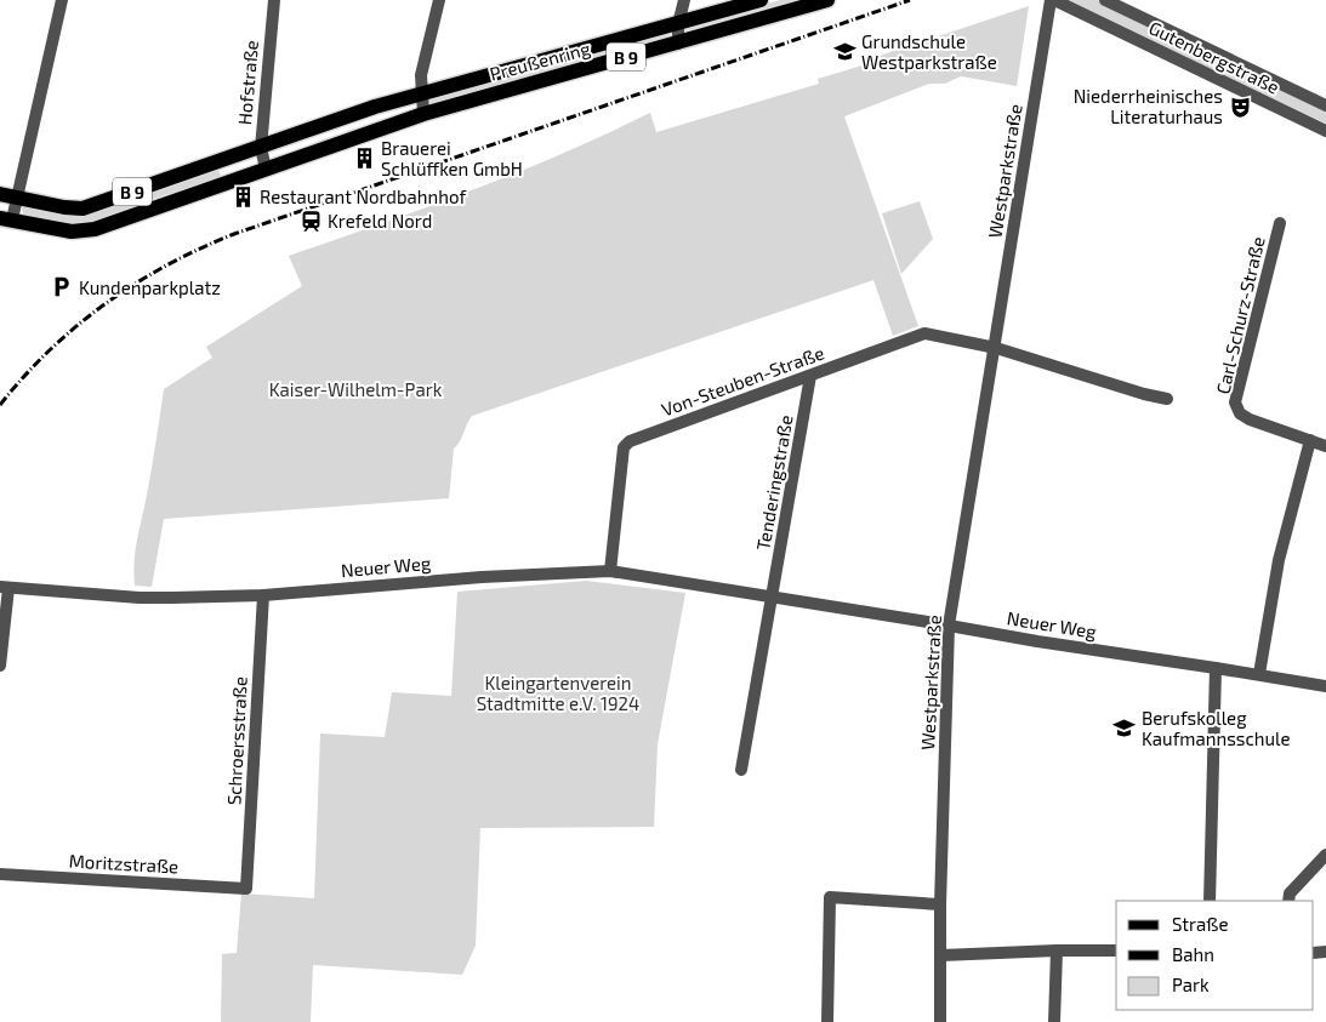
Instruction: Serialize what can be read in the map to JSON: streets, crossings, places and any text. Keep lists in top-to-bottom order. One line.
{"streets":{"main road":["B 9","Preußenring"],"street":["Gutenbergstraße","Hofstraße","Westparkstraße","Carl-Schurz-Straße","Von-Steuben-Straße","Tenderingstraße","Neuer Weg","Schroersstraße","Moritzstraße"]},"crossings":[["B 9","Preußenring"],["B 9","Hofstraße"],["Gutenbergstraße","Westparkstraße"],["Preußenring","Hofstraße"],["Westparkstraße","Von-Steuben-Straße"],["Westparkstraße","Neuer Weg"],["Von-Steuben-Straße","Tenderingstraße"],["Von-Steuben-Straße","Neuer Weg"],["Tenderingstraße","Neuer Weg"],["Neuer Weg","Schroersstraße"],["Schroersstraße","Moritzstraße"]],"parks":["Kaiser-Wilhelm-Park","Kleingartenverein Stadtmitte e.V. 1924"],"places":{"school or university":["Grundschule Westparkstraße","Berufskolleg Kaufmannsschule"],"theatre":["Niederrheinisches Literaturhaus"],"building":["Brauerei Schlüffken GmbH","Restaurant Nordbahnhof"],"station":["Krefeld Nord"],"parking":["Kundenparkplatz"]},"legend":["Straße","Bahn","Park"]}
